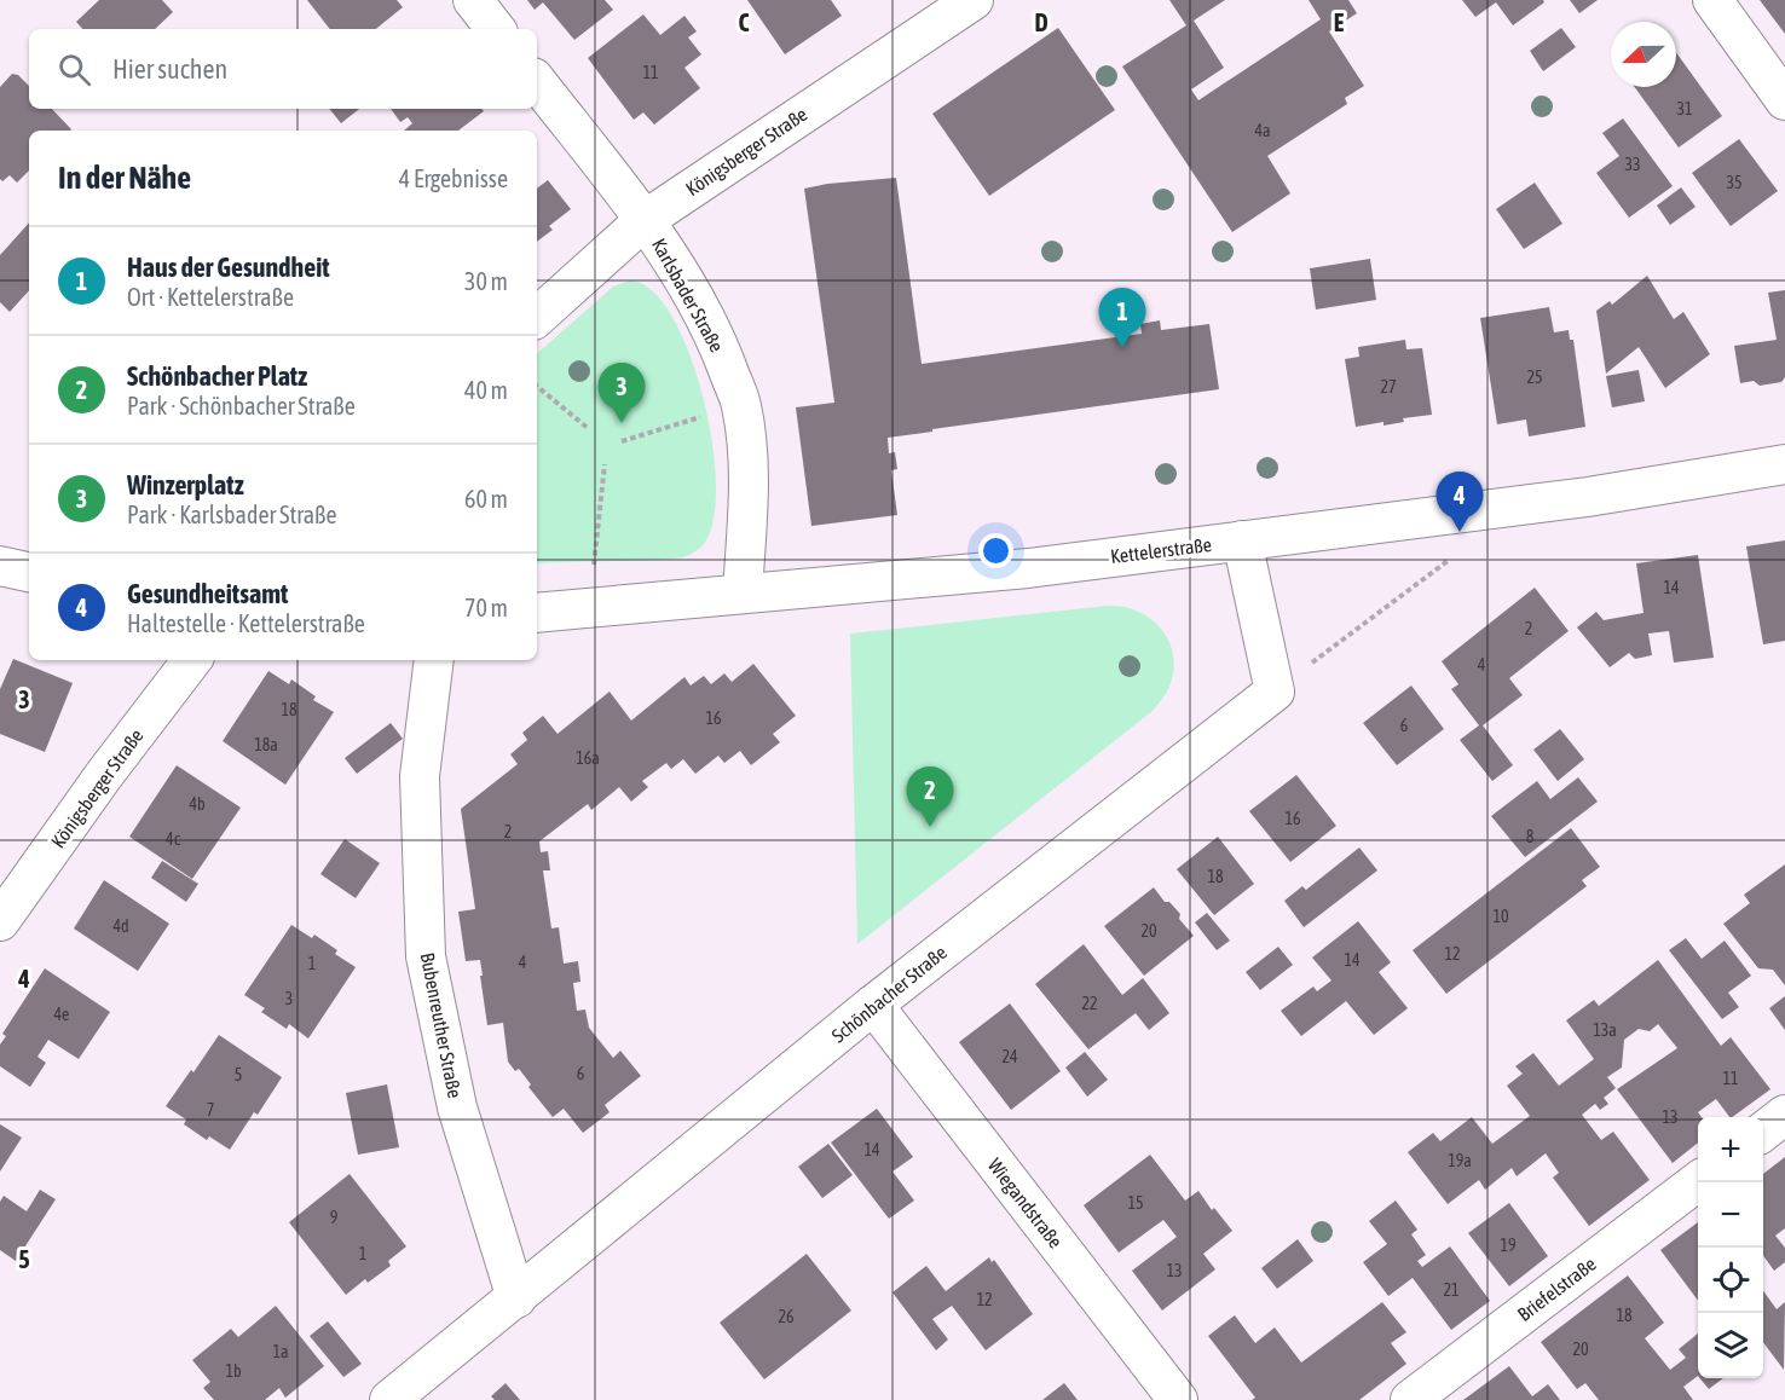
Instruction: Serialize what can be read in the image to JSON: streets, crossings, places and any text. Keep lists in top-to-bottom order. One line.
{"streets":{"street":["Königsberger Straße","Karlsbader Straße","Kettelerstraße","Schönbacher Straße","Bubenreuther Straße","Wiegandstraße","Briefelstraße"]},"crossings":[["Königsberger Straße","Karlsbader Straße"],["Karlsbader Straße","Kettelerstraße"],["Schönbacher Straße","Bubenreuther Straße"],["Schönbacher Straße","Wiegandstraße"]],"house_numbers":["11","31","4a","33","35","25","27","14","2","4","18","16","6","18a","16a","4b","16","2","8","4c","18","10","4d","20","12","14","4","1","3","22","4e","13a","24","6","5","11","7","13","14","19a","15","9","19","1","13","21","12","18","26","20","1a","1b"],"north":"left","page":{"search":"Hier suchen","heading":["In der Nähe","4 Ergebnisse"],"list":[{"mark":"1","name":"Haus der Gesundheit","note":"Ort · Kettelerstraße","value":"30 m"},{"mark":"2","name":"Schönbacher Platz","note":"Park · Schönbacher Straße","value":"40 m"},{"mark":"3","name":"Winzerplatz","note":"Park · Karlsbader Straße","value":"60 m"},{"mark":"4","name":"Gesundheitsamt","note":"Haltestelle · Kettelerstraße","value":"70 m"}],"pins":["1","3","4","2"],"map_buttons":["+","−"]},"grid":{"columns":["C","D","E"],"rows":["3","4","5"]}}
